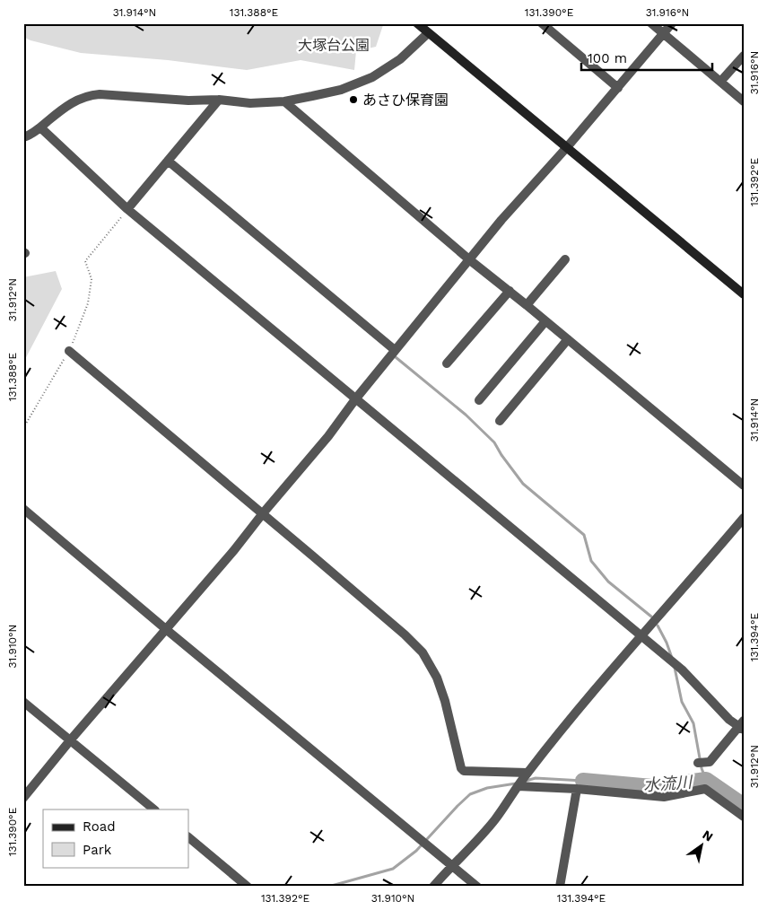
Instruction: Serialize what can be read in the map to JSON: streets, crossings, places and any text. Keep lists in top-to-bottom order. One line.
{"water":["水流川"],"parks":["大塚台公園"],"places":["あさひ保育園"],"legend":["Road","Park"],"scale_bar":"100 m","north":"top right","coordinates":["31.914°N","131.388°E","131.390°E","31.916°N","131.392°E","31.912°N","131.394°E","31.910°N"]}
